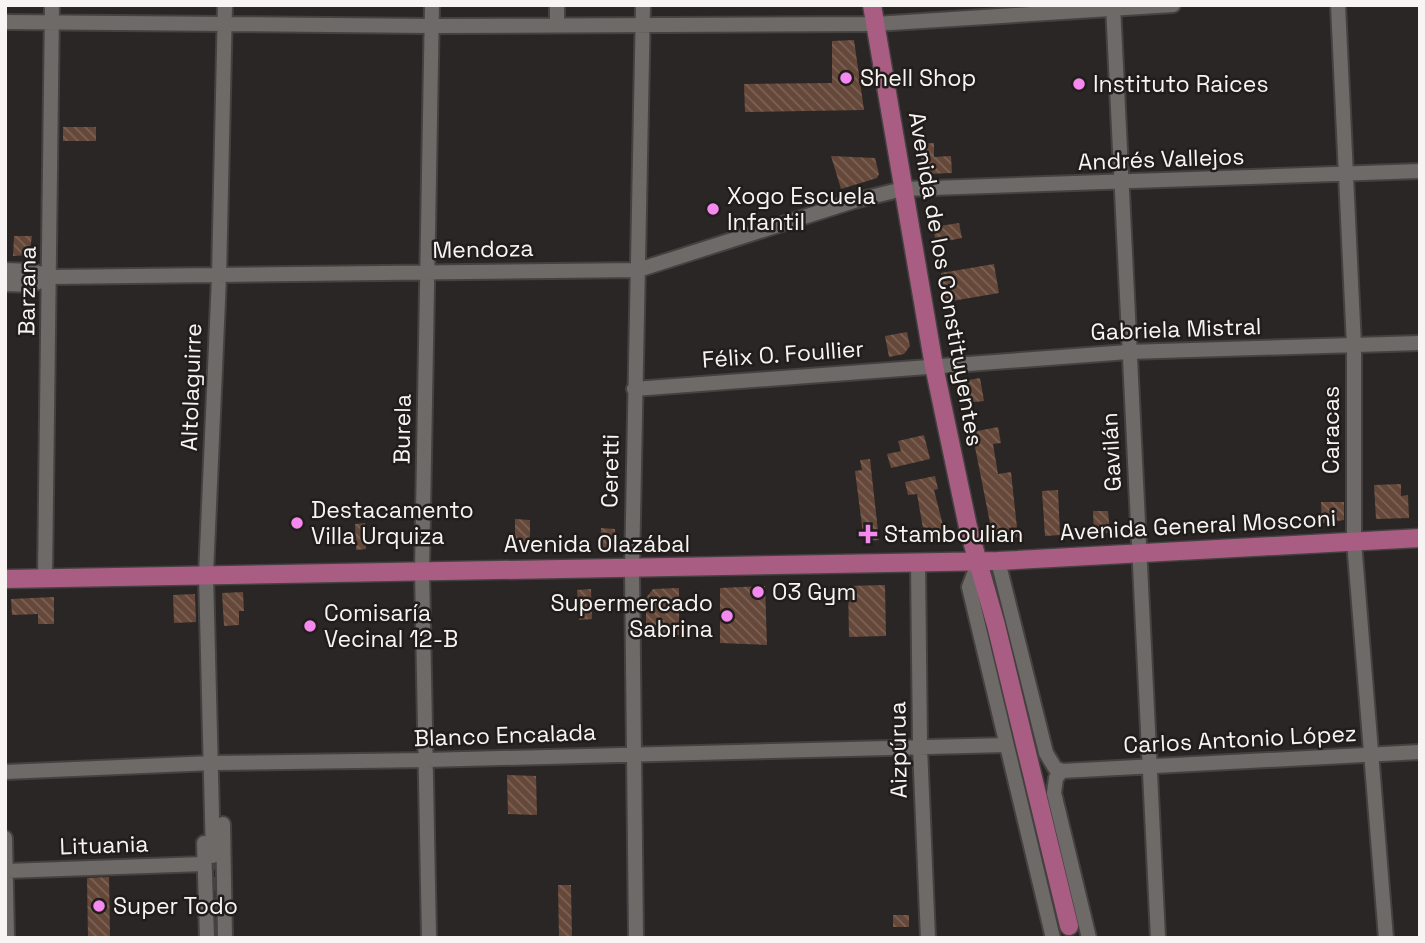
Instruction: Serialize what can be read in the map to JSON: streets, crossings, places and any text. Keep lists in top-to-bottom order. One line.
{"streets":{"main road":["Avenida de los Constituyentes","Avenida General Mosconi","Avenida Olazábal"],"street":["Andrés Vallejos","Mendoza","Barzana","Gabriela Mistral","Félix O. Foullier","Altolaguirre","Burela","Caracas","Gavilán","Ceretti","Blanco Encalada","Carlos Antonio López","Aizpúrua","Lituania"]},"crossings":[["Andrés Vallejos","Mendoza"],["Andrés Vallejos","Avenida de los Constituyentes"],["Andrés Vallejos","Caracas"],["Andrés Vallejos","Gavilán"],["Mendoza","Avenida de los Constituyentes"],["Mendoza","Barzana"],["Mendoza","Altolaguirre"],["Mendoza","Burela"],["Mendoza","Ceretti"],["Avenida de los Constituyentes","Gabriela Mistral"],["Avenida de los Constituyentes","Félix O. Foullier"],["Avenida de los Constituyentes","Avenida General Mosconi"],["Avenida de los Constituyentes","Avenida Olazábal"],["Avenida de los Constituyentes","Carlos Antonio López"],["Barzana","Avenida Olazábal"],["Gabriela Mistral","Félix O. Foullier"],["Gabriela Mistral","Caracas"],["Gabriela Mistral","Gavilán"],["Félix O. Foullier","Ceretti"],["Altolaguirre","Avenida Olazábal"],["Altolaguirre","Blanco Encalada"],["Altolaguirre","Lituania"],["Burela","Avenida Olazábal"],["Burela","Blanco Encalada"],["Caracas","Avenida General Mosconi"],["Caracas","Carlos Antonio López"],["Gavilán","Avenida General Mosconi"],["Gavilán","Carlos Antonio López"],["Ceretti","Avenida Olazábal"],["Ceretti","Blanco Encalada"],["Avenida General Mosconi","Avenida Olazábal"],["Avenida Olazábal","Aizpúrua"],["Blanco Encalada","Aizpúrua"]],"places":{"other":["Shell Shop","Instituto Raices","Xogo Escuela Infantil","Destacamento Villa Urquiza","O3 Gym","Supermercado Sabrina","Comisaría Vecinal 12-B","Super Todo"],"health":["Stamboulian"]}}
